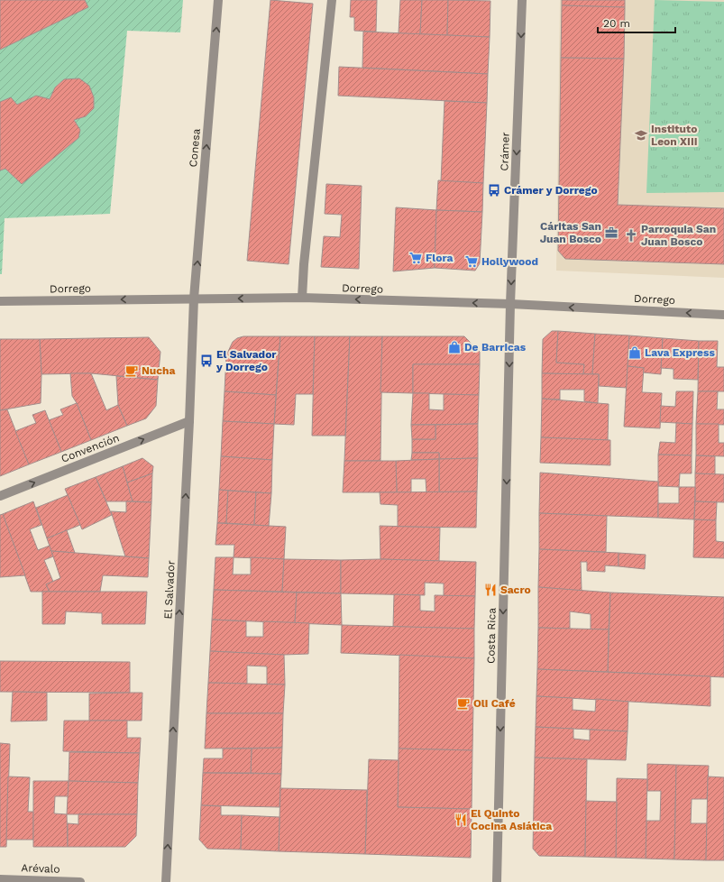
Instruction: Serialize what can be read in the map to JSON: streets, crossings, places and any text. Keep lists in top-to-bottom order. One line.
{"streets":{"street":["Conesa","Crámer","Dorrego","Convención","El Salvador","Costa Rica","Arévalo"]},"crossings":[["Conesa","Dorrego"],["Conesa","El Salvador"],["Crámer","Dorrego"],["Crámer","Costa Rica"],["Dorrego","El Salvador"],["Dorrego","Costa Rica"],["Convención","El Salvador"]],"one_way":["Conesa","Crámer","Dorrego","Convención","El Salvador","Costa Rica"],"places":{"school or university":["Instituto Leon XIII"],"bus stop":["Crámer y Dorrego","El Salvador y Dorrego"],"office":["Cáritas San Juan Bosco"],"church":["Parroquia San Juan Bosco"],"supermarket":["Flora","Hollywood"],"shop":["De Barricas","Lava Express"],"cafe":["Nucha","Oli Café"],"restaurant":["Sacro","El Quinto Cocina Asiática"]},"scale_bar":"20 m"}
